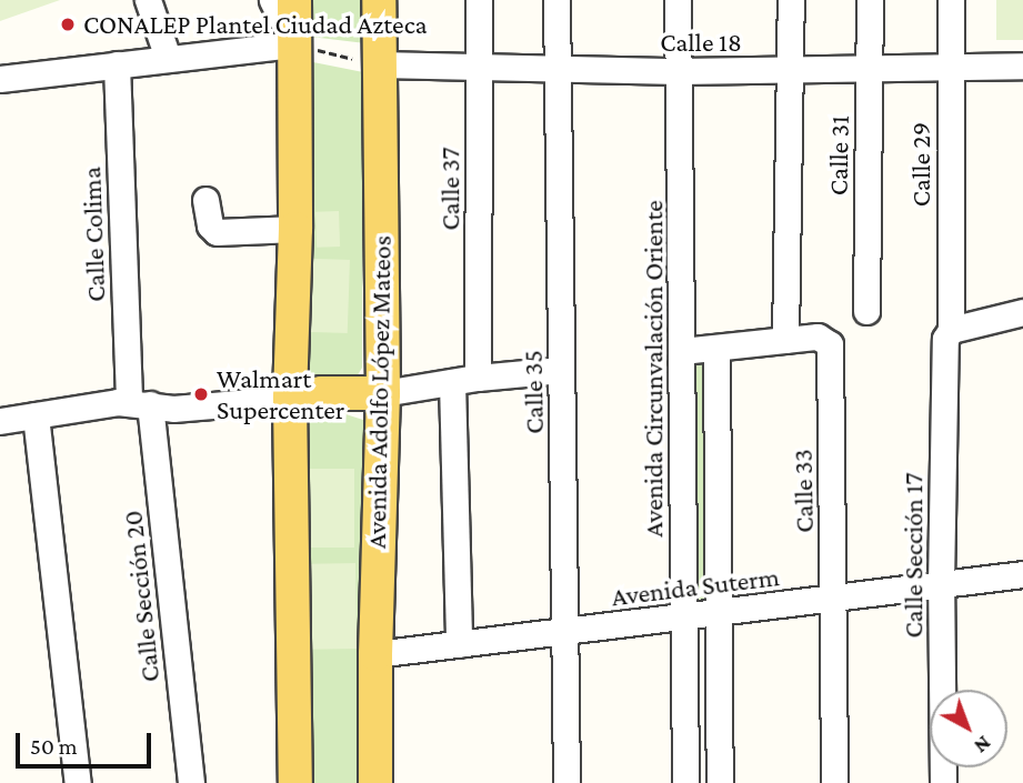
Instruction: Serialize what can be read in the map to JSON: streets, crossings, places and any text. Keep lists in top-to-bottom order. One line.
{"streets":{"main road":["Avenida Adolfo López Mateos"],"street":["Calle 18","Calle 31","Calle 29","Calle 37","Calle Colima","Avenida Circunvalación Oriente","Calle 35","Calle 33","Calle Sección 17","Avenida Suterm","Calle Sección 20"]},"crossings":[["Calle 18","Calle 31"],["Calle 18","Calle 29"],["Calle 18","Calle 37"],["Calle 18","Avenida Circunvalación Oriente"],["Calle 18","Avenida Adolfo López Mateos"],["Calle 18","Calle 35"],["Calle 29","Calle Sección 17"],["Calle Colima","Calle Sección 20"],["Avenida Circunvalación Oriente","Avenida Suterm"],["Avenida Adolfo López Mateos","Avenida Suterm"],["Calle 35","Avenida Suterm"],["Calle 33","Avenida Suterm"],["Calle Sección 17","Avenida Suterm"]],"places":["CONALEP Plantel Ciudad Azteca","Walmart Supercenter"],"scale_bar":"50 m","north":"bottom right"}
